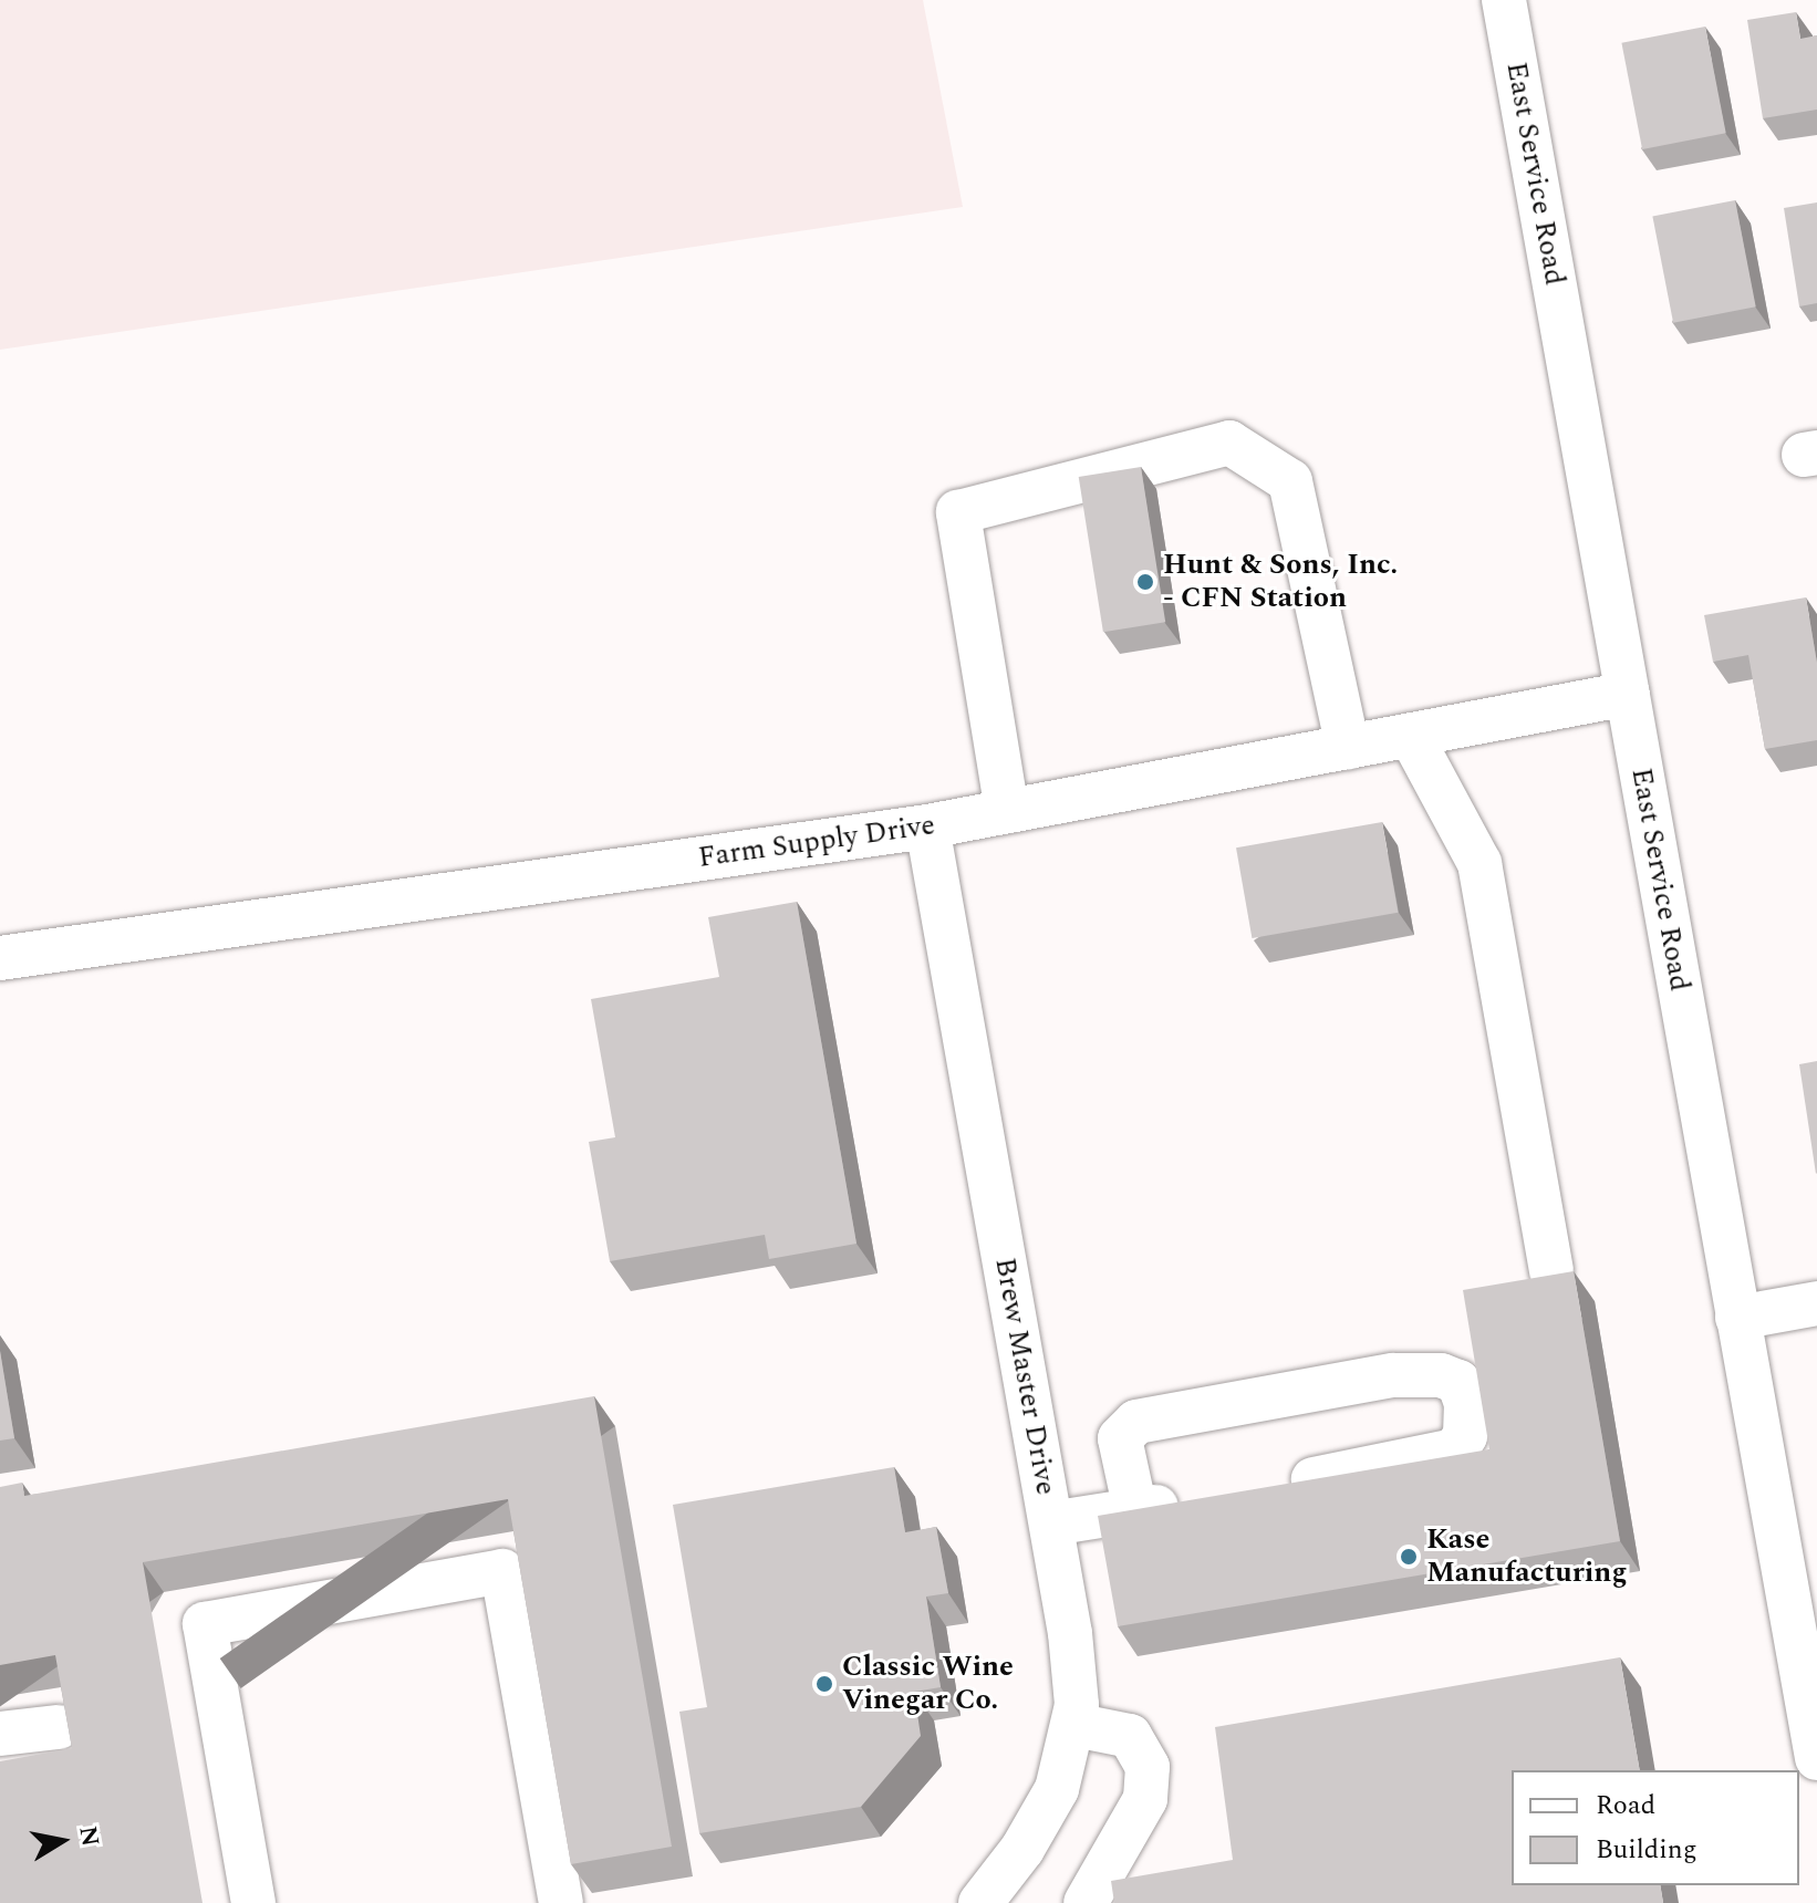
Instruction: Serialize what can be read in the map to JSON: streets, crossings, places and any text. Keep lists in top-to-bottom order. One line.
{"streets":{"street":["East Service Road","Farm Supply Drive","Brew Master Drive"]},"crossings":[["East Service Road","Farm Supply Drive"],["Farm Supply Drive","Brew Master Drive"]],"places":["Hunt & Sons, Inc. - CFN Station","Kase Manufacturing","Classic Wine Vinegar Co."],"legend":["Road","Building"],"north":"right"}
